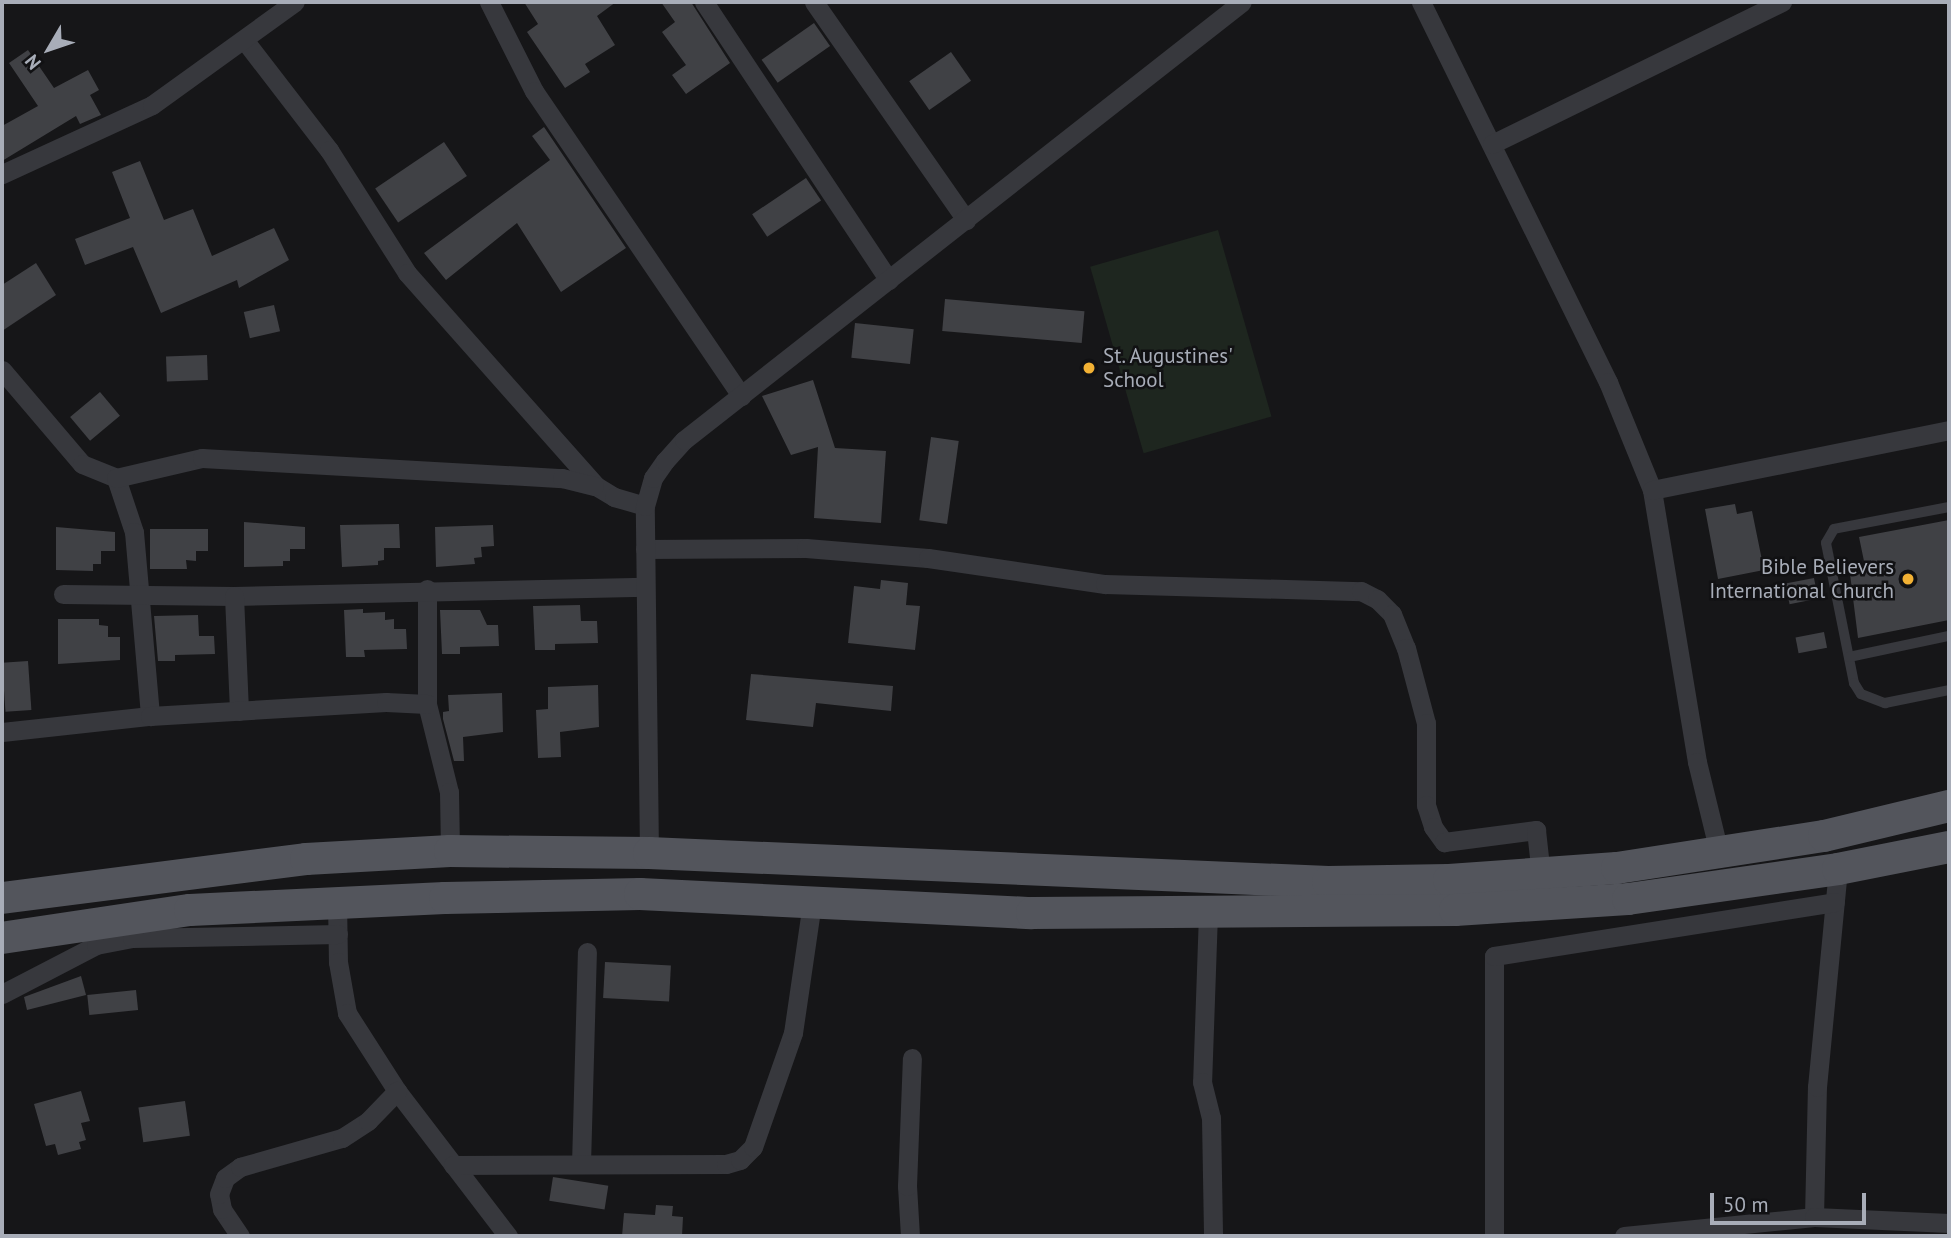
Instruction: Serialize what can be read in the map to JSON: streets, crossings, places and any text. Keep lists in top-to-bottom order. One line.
{"places":["St. Augustines' School","Bible Believers International Church"],"scale_bar":"50 m","north":"bottom left"}
